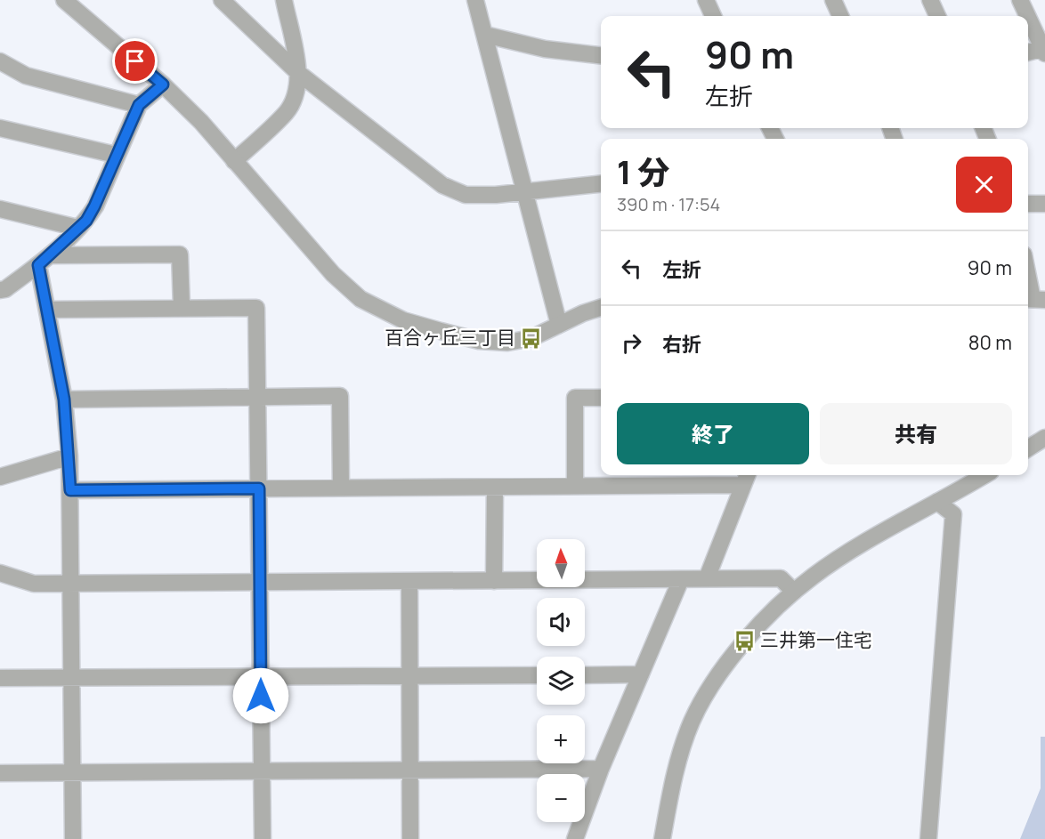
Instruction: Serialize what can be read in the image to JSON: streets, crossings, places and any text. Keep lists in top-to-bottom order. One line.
{"places":{"bus stop":["百合ヶ丘三丁目","三井第一住宅"]},"north":"top","page":{"turn":["90 m","左折"],"heading":["1 分","390 m · 17:54"],"list":[{"name":"左折","value":"90 m"},{"name":"右折","value":"80 m"}],"buttons":["終了","共有"],"map_buttons":["+","−"]}}
